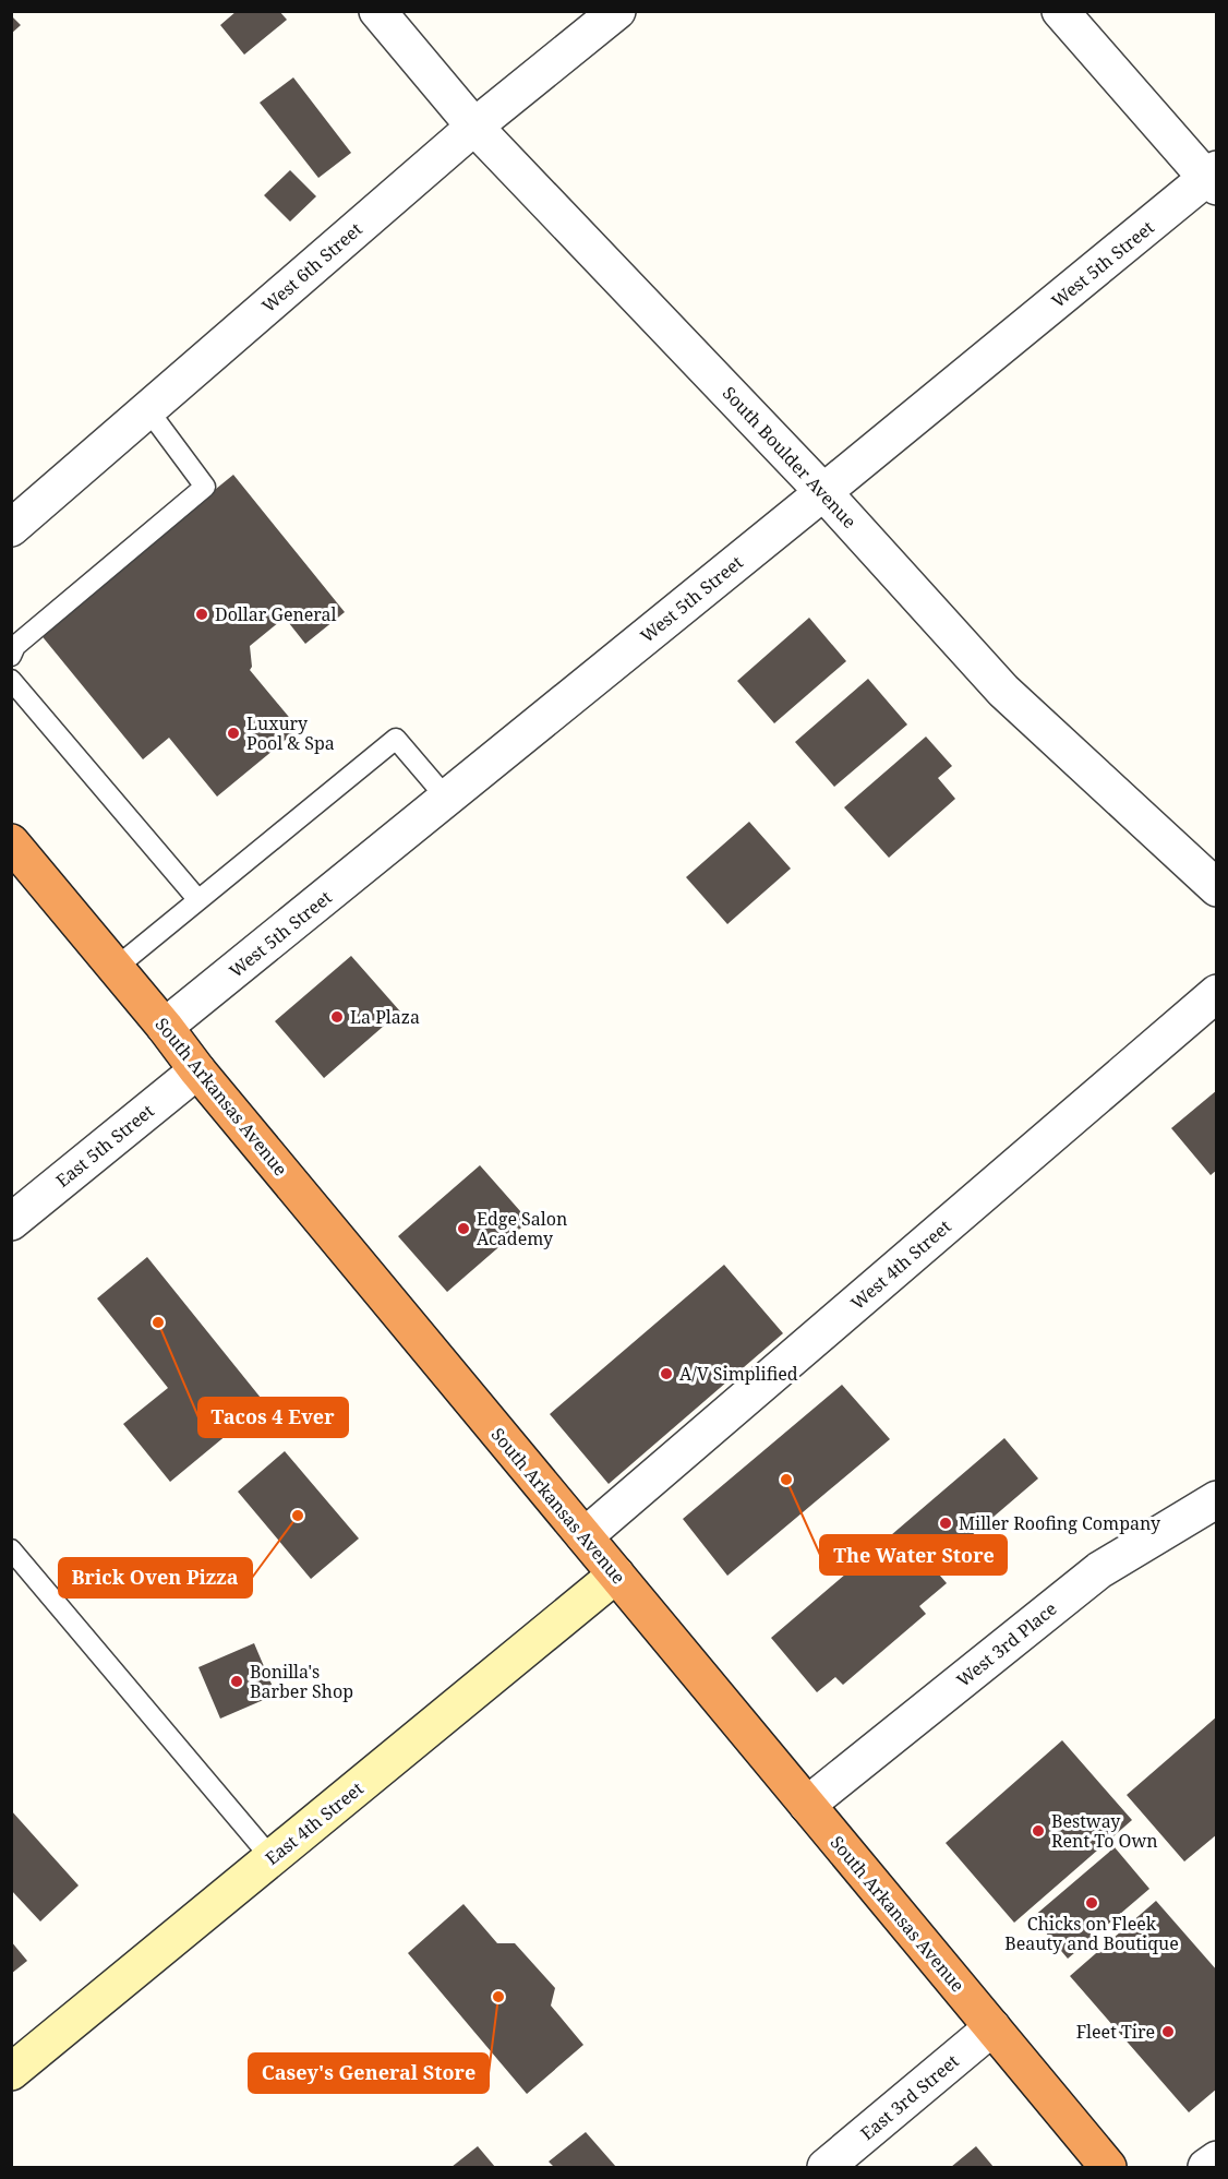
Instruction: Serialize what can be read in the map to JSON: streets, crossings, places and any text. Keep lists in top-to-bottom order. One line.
{"streets":{"highway":["South Arkansas Avenue"],"street":["West 5th Street","West 6th Street","South Boulder Avenue","East 5th Street","West 4th Street","West 3rd Place","East 4th Street","East 3rd Street"]},"crossings":[["West 5th Street","South Boulder Avenue"],["West 5th Street","South Arkansas Avenue"],["West 6th Street","South Boulder Avenue"],["South Arkansas Avenue","East 5th Street"],["South Arkansas Avenue","West 4th Street"],["South Arkansas Avenue","West 3rd Place"],["South Arkansas Avenue","East 4th Street"],["South Arkansas Avenue","East 3rd Street"]],"places":["Dollar General","Luxury Pool & Spa","La Plaza","Edge Salon Academy","Tacos 4 Ever","A/V Simplified","The Water Store","Brick Oven Pizza","Miller Roofing Company","Bonilla's Barber Shop","Bestway Rent To Own","Chicks on Fleek Beauty and Boutique","Casey's General Store","Fleet Tire"]}
